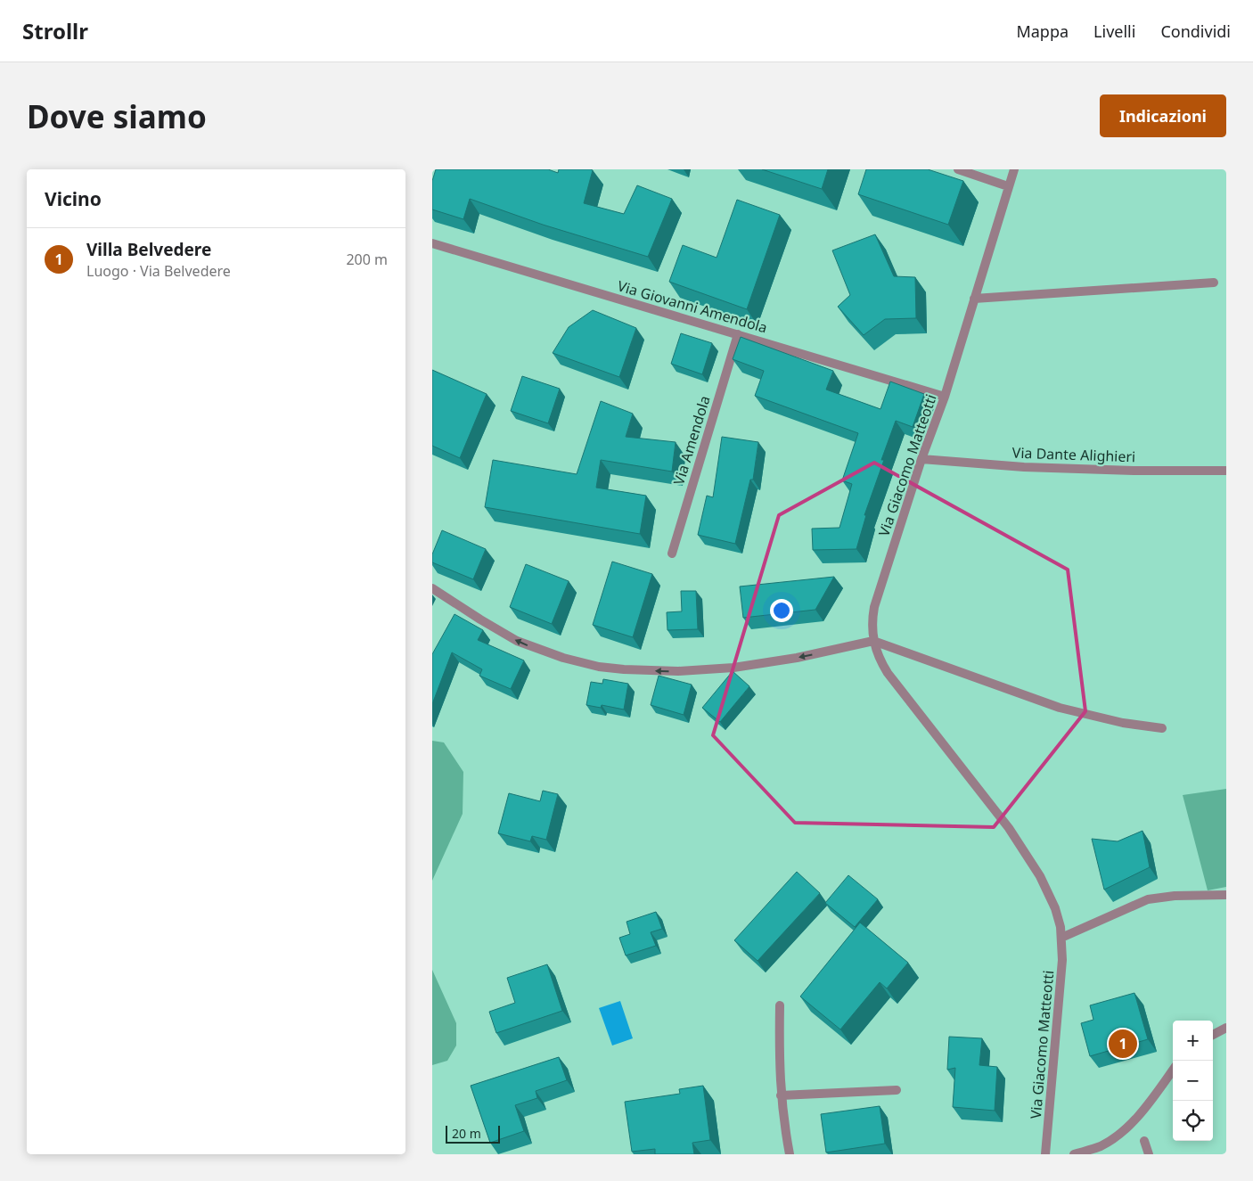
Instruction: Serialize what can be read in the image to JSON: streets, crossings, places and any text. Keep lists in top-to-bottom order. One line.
{"streets":{"street":["Via Giovanni Amendola","Via Amendola","Via Dante Alighieri","Via Giacomo Matteotti"]},"crossings":[["Via Giovanni Amendola","Via Amendola"],["Via Giovanni Amendola","Via Giacomo Matteotti"],["Via Dante Alighieri","Via Giacomo Matteotti"]],"scale_bar":"20 m","page":{"header":"Strollr","nav":["Mappa","Livelli","Condividi"],"buttons":"Indicazioni","title":"Dove siamo","heading":"Vicino","list":[{"mark":"1","name":"Villa Belvedere","note":"Luogo · Via Belvedere","value":"200 m"}],"map_buttons":["+","−"],"pins":"1","scale":"20 m"}}
